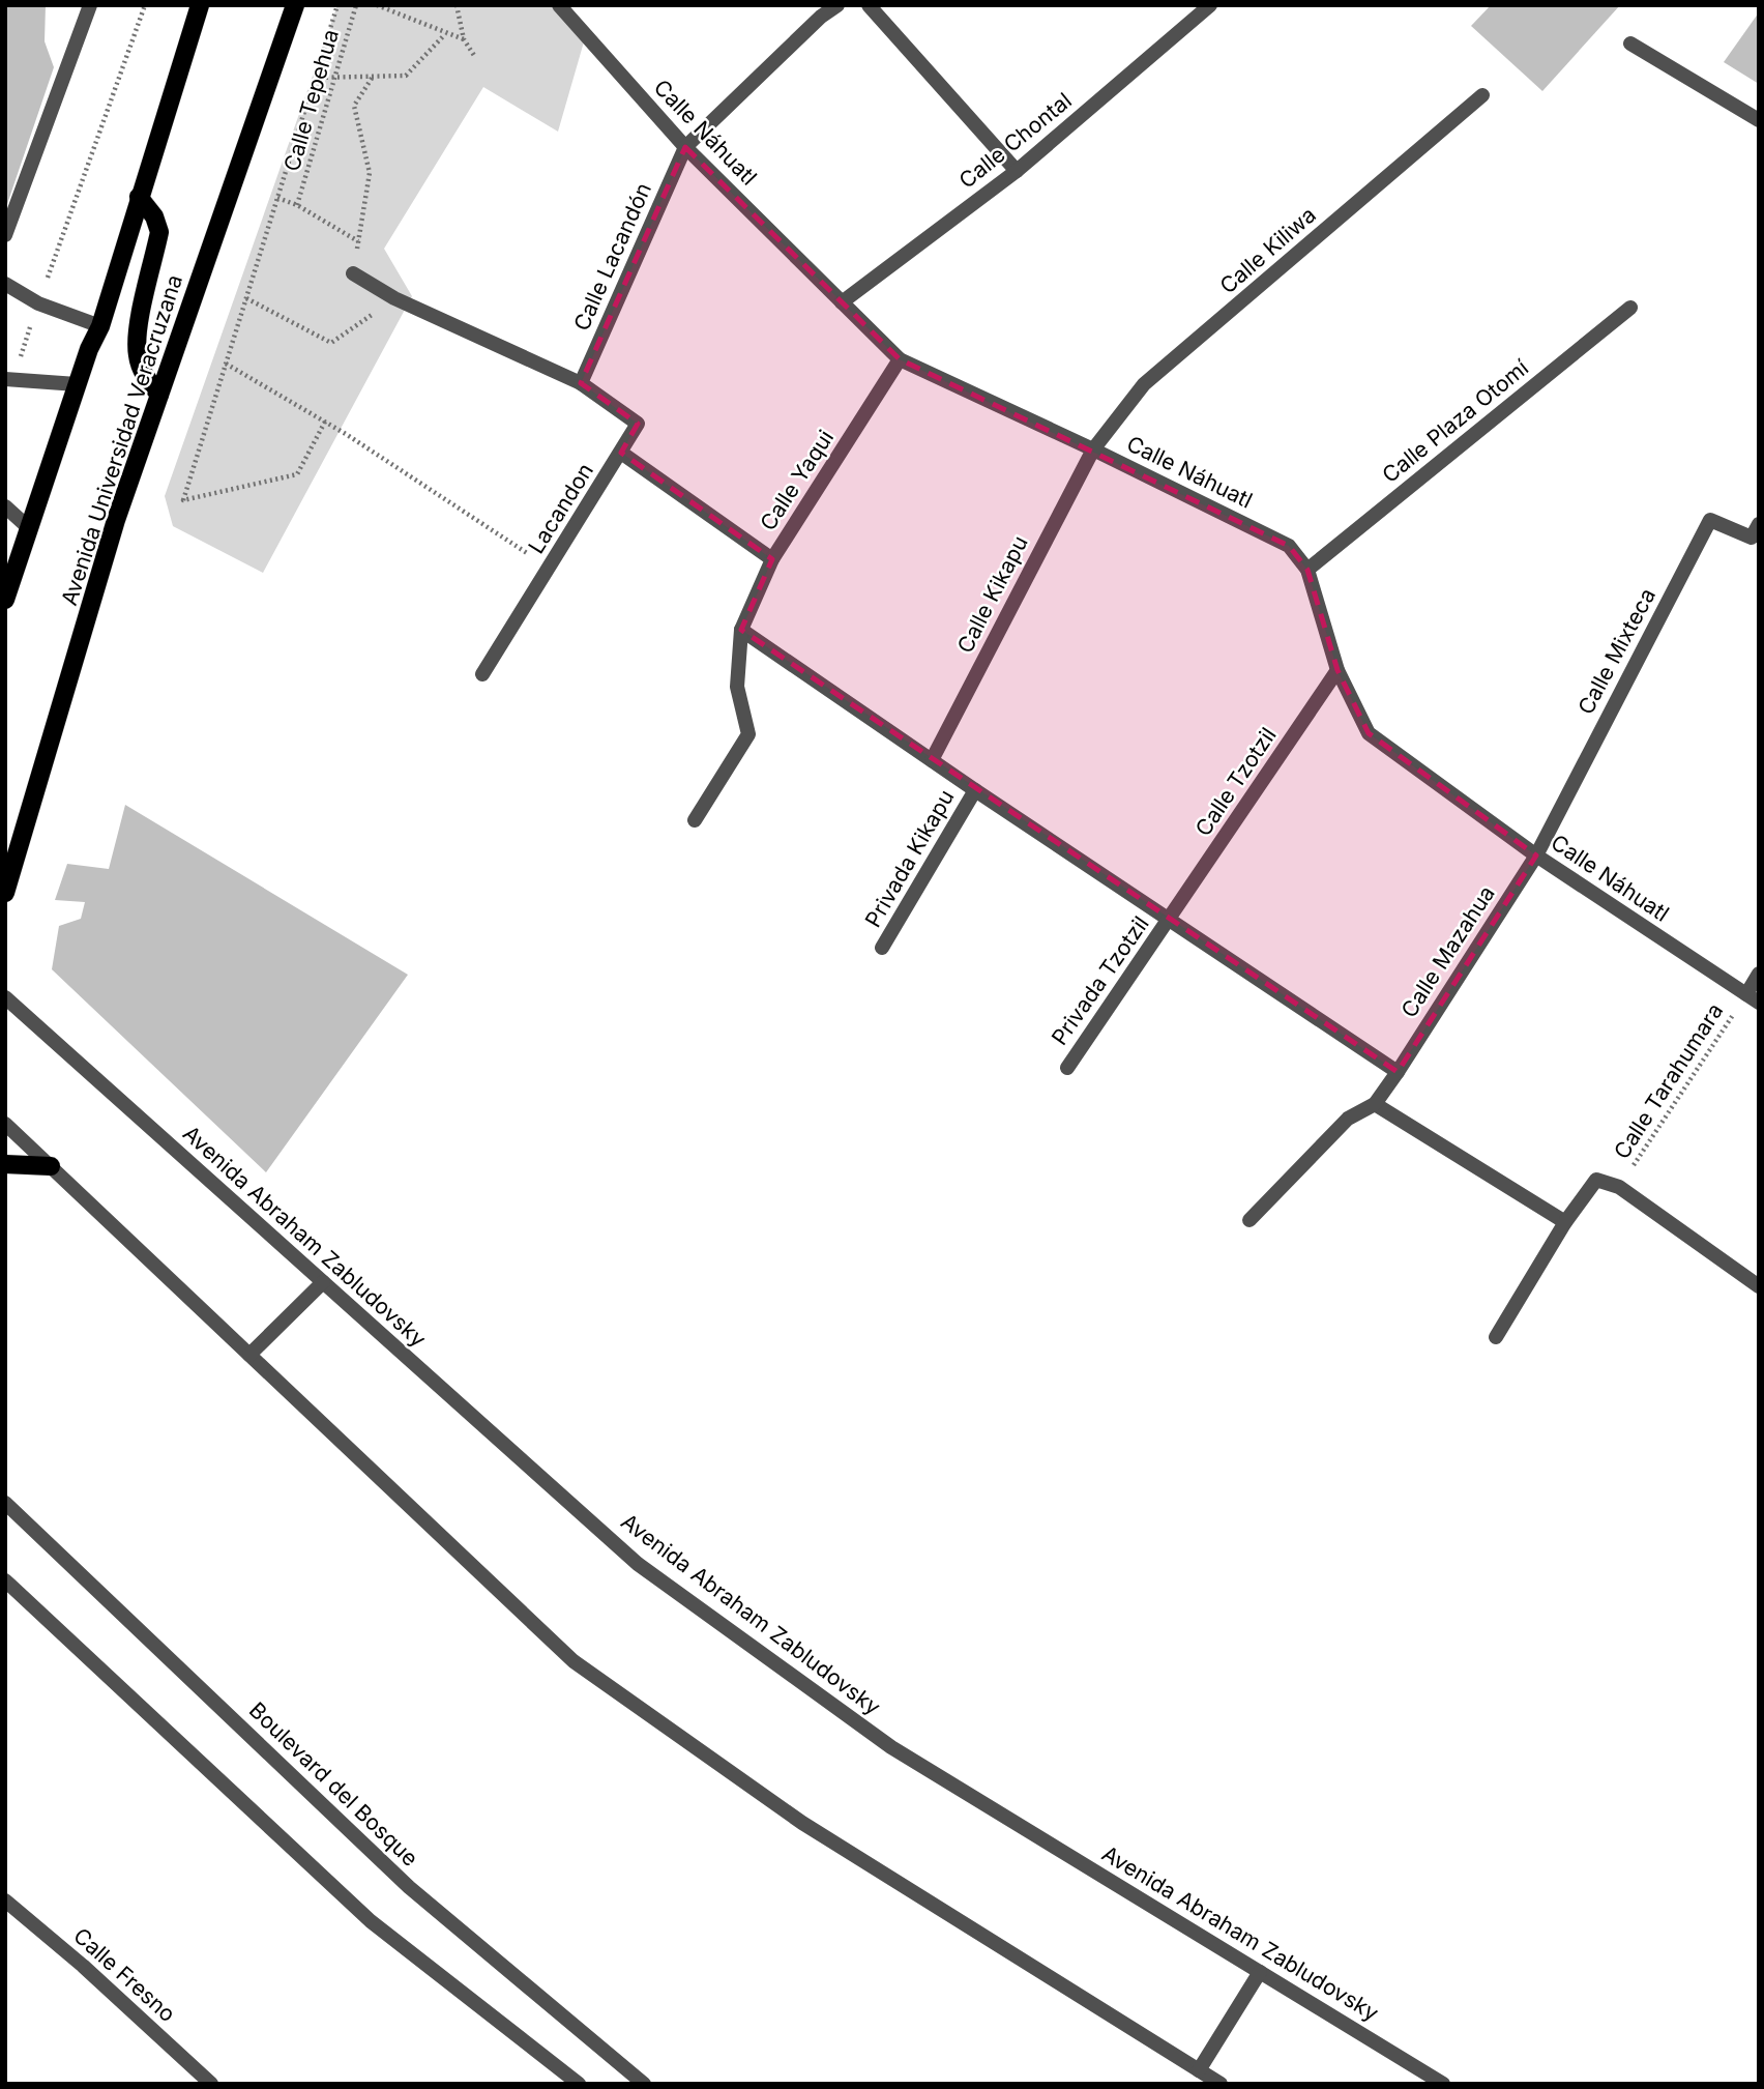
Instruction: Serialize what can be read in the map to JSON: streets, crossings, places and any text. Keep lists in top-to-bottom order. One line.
{"streets":{"main road":["Avenida Universidad Veracruzana"],"street":["Calle Náhuatl","Calle Chontal","Calle Kiliwa","Calle Lacandón","Calle Plaza Otomí","Calle Yaqui","Lacandon","Calle Kikapu","Calle Mixteca","Calle Tzotzil","Privada Kikapu","Calle Mazahua","Privada Tzotzil","Avenida Abraham Zabludovsky","Boulevard del Bosque","Calle Fresno"],"path":["Calle Tepehua","Calle Tarahumara"]},"crossings":[["Calle Náhuatl","Calle Chontal"],["Calle Náhuatl","Calle Kiliwa"],["Calle Náhuatl","Calle Lacandón"],["Calle Náhuatl","Calle Plaza Otomí"],["Calle Náhuatl","Calle Yaqui"],["Calle Náhuatl","Calle Kikapu"],["Calle Náhuatl","Calle Mixteca"],["Calle Náhuatl","Calle Tzotzil"],["Calle Náhuatl","Calle Mazahua"],["Calle Náhuatl","Calle Tarahumara"],["Calle Kiliwa","Calle Kikapu"],["Calle Lacandón","Lacandon"],["Calle Mixteca","Calle Mazahua"],["Calle Tzotzil","Privada Tzotzil"]]}
